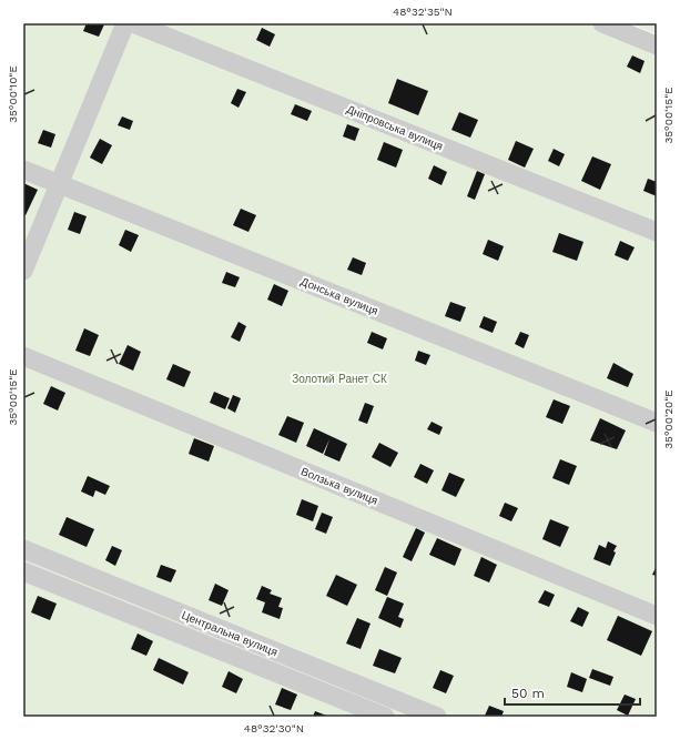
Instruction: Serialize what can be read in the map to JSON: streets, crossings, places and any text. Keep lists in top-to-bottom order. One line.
{"streets":{"street":["Дніпровська вулиця","Донська вулиця","Волзька вулиця","Центральна вулиця"]},"parks":["Золотий Ранет СК"],"scale_bar":"50 m","coordinates":["48°32'35\"N","35°00'10\"E","35°00'15\"E","35°00'20\"E","48°32'30\"N"]}
